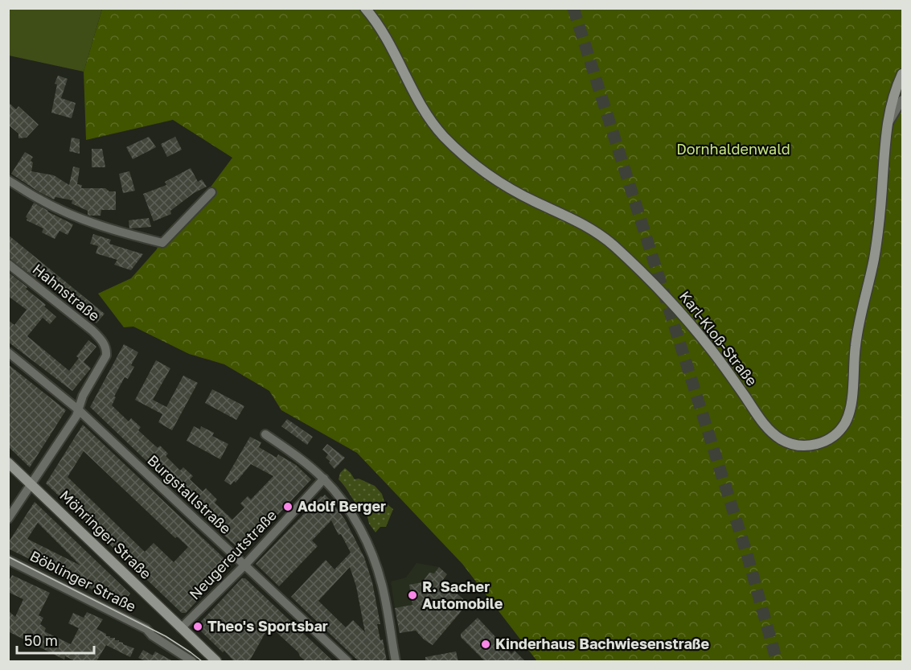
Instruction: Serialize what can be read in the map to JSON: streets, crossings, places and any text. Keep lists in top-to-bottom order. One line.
{"streets":{"main road":["Karl-Kloß-Straße","Möhringer Straße"],"street":["Hahnstraße","Burgstallstraße","Neugereutstraße","Böblinger Straße"]},"crossings":[["Hahnstraße","Burgstallstraße"],["Burgstallstraße","Neugereutstraße"],["Möhringer Straße","Neugereutstraße"]],"parks":["Dornhaldenwald"],"places":["Adolf Berger","R. Sacher Automobile","Theo's Sportsbar","Kinderhaus Bachwiesenstraße"],"scale_bar":"50 m"}
